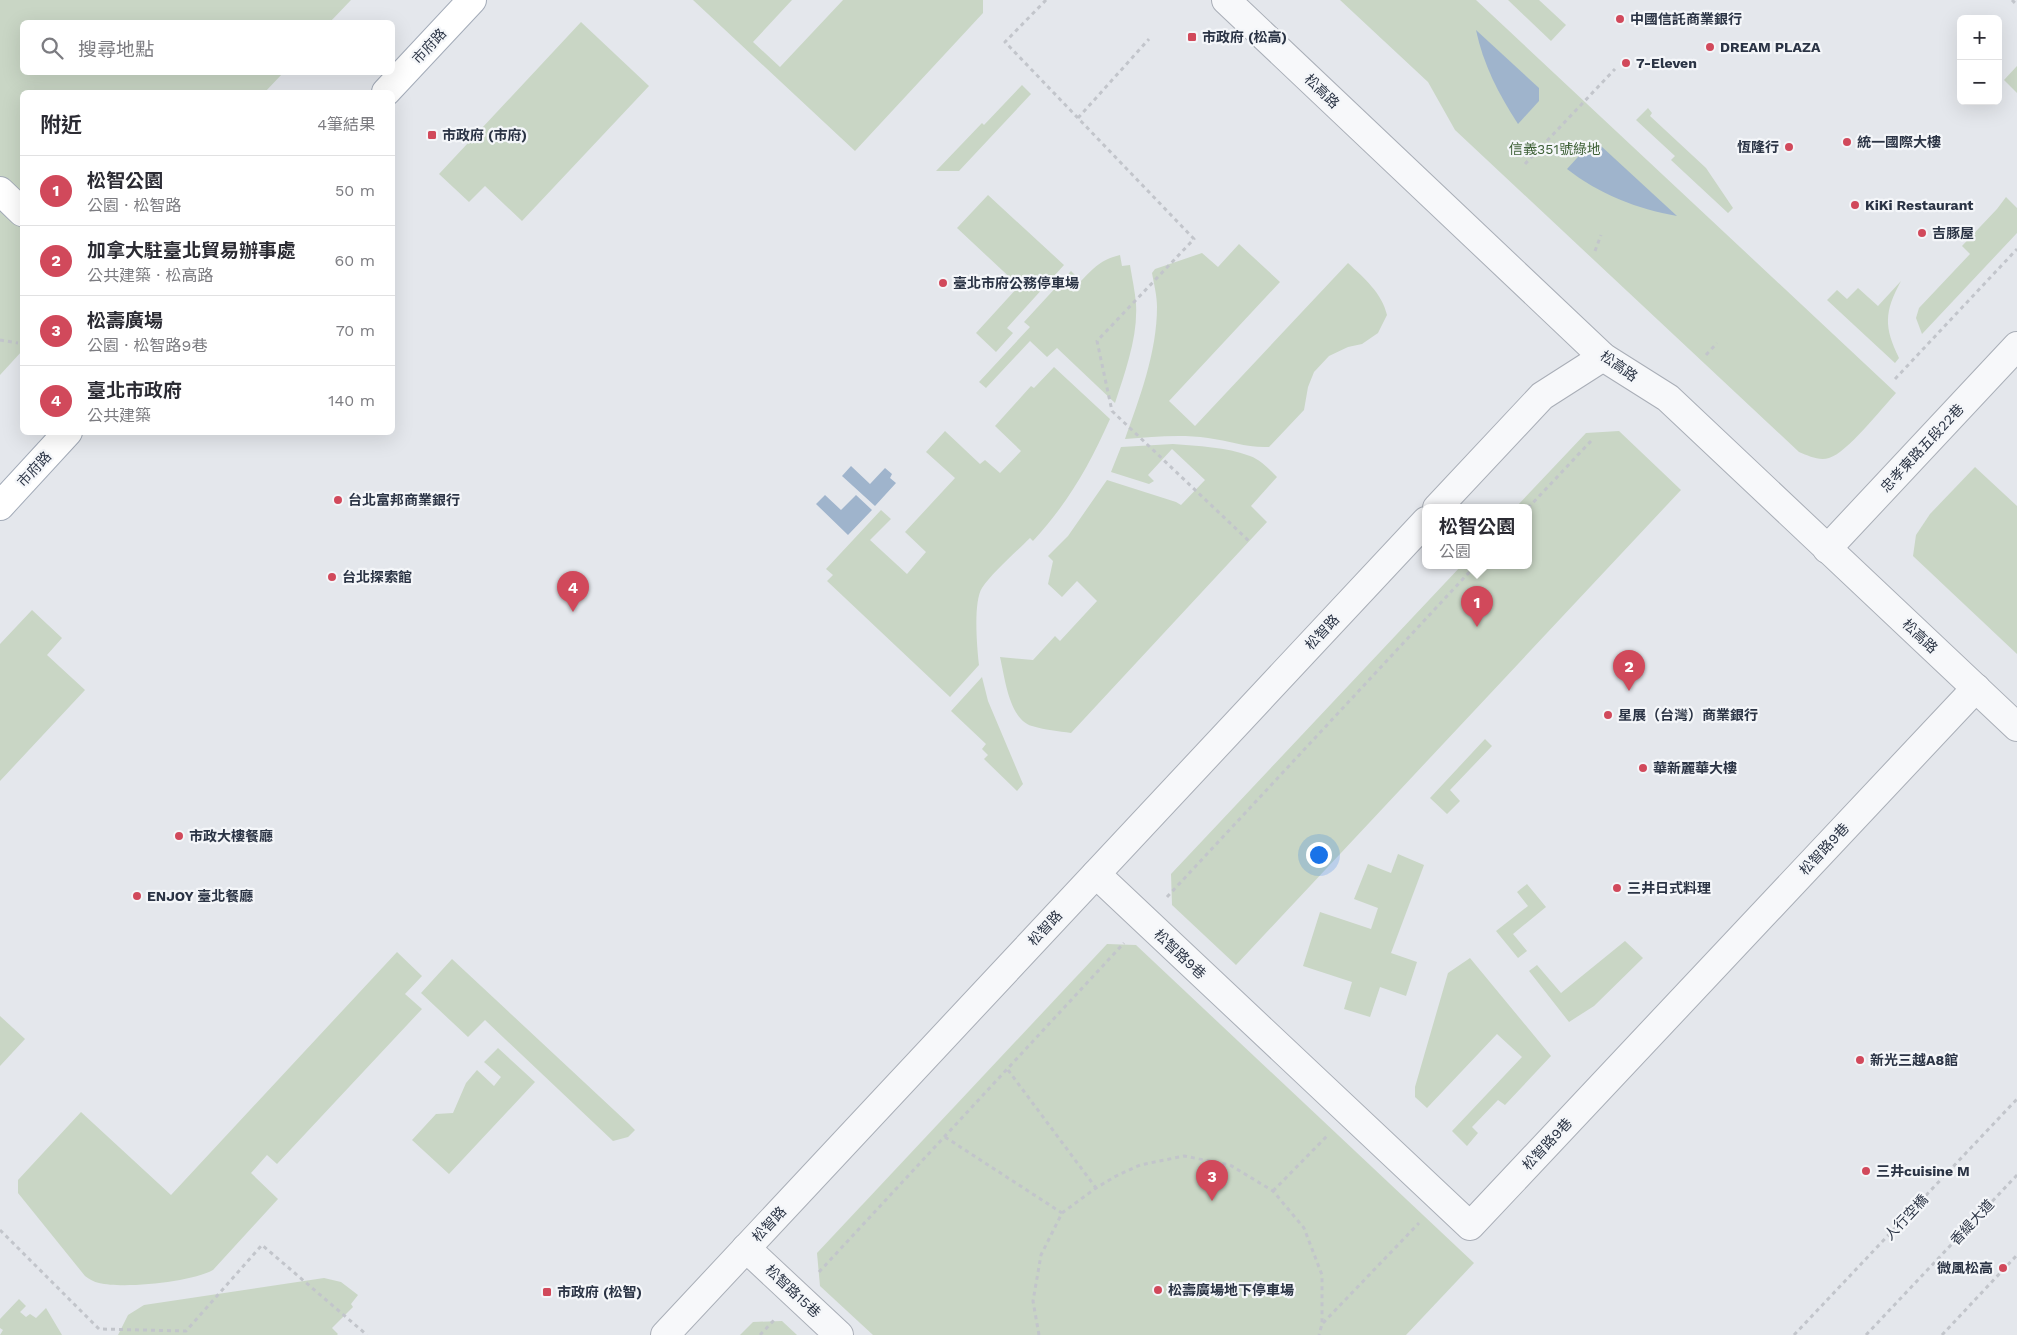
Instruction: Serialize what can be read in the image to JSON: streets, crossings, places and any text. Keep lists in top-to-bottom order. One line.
{"streets":{"main road":["市府路"],"street":["松高路","忠孝東路五段22巷","松智路","松智路9巷","松智路15巷"],"path":["人行空橋","香緹大道"]},"crossings":[["松高路","忠孝東路五段22巷"],["松高路","松智路9巷"],["松智路","松智路9巷"],["松智路","松智路15巷"]],"parks":["信義351號綠地"],"places":{"other":["中國信託商業銀行","DREAM PLAZA","7-Eleven","統一國際大樓","恆隆行","KiKi Restaurant","吉豚屋","臺北市府公務停車場","台北富邦商業銀行","台北探索館","星展（台灣）商業銀行","華新麗華大樓","市政大樓餐廳","三井日式料理","ENJOY 臺北餐廳","新光三越A8館","三井cuisine M","微風松高","松壽廣場地下停車場"],"transit":["市政府 (松高)","市政府 (市府)","市政府 (松智)"]},"page":{"map_buttons":["+","−"],"search":"搜尋地點","heading":["附近","4筆結果"],"list":[{"mark":"1","name":"松智公園","note":"公園 · 松智路","value":"50 m"},{"mark":"2","name":"加拿大駐臺北貿易辦事處","note":"公共建築 · 松高路","value":"60 m"},{"mark":"3","name":"松壽廣場","note":"公園 · 松智路9巷","value":"70 m"},{"mark":"4","name":"臺北市政府","note":"公共建築","value":"140 m"}],"popup":["松智公園","公園"],"pins":["4","1","2","3"]}}
